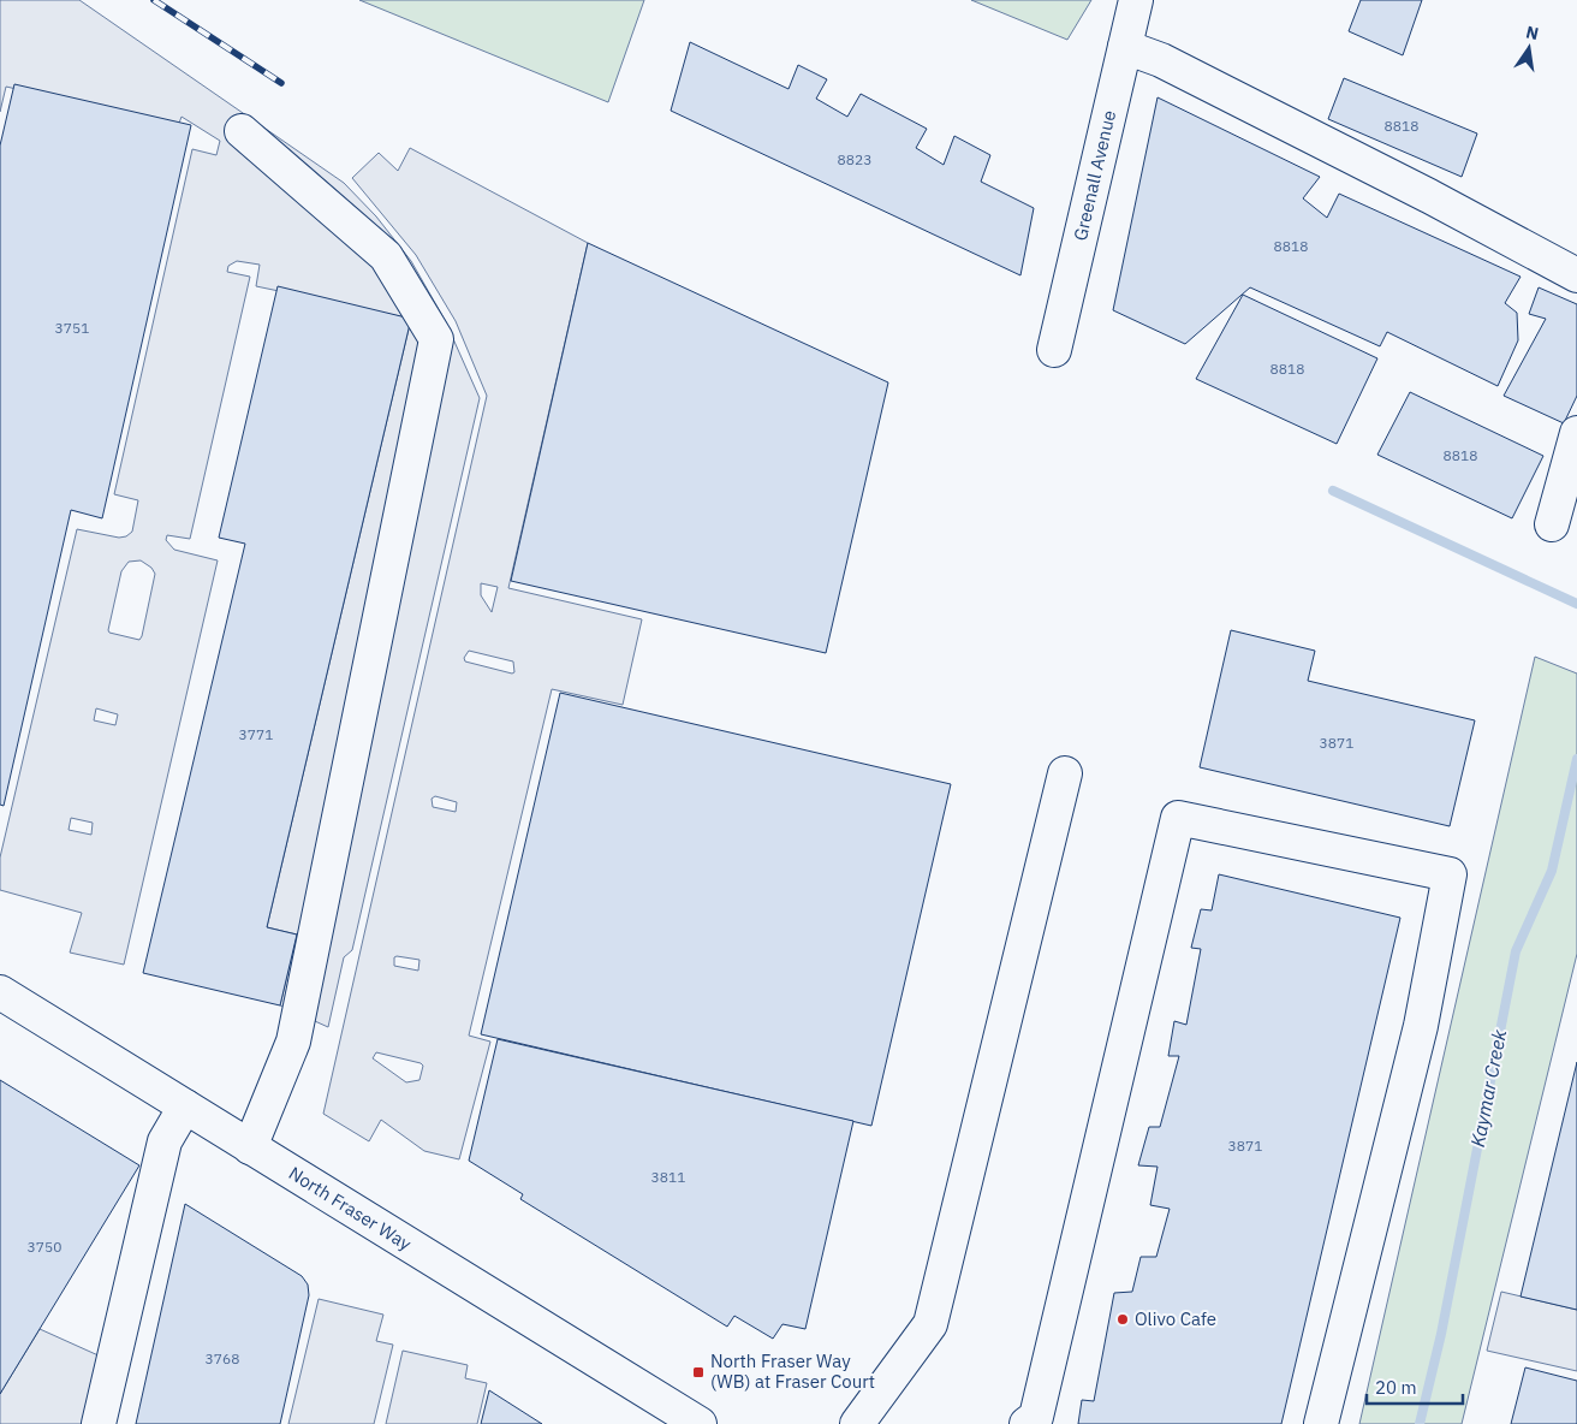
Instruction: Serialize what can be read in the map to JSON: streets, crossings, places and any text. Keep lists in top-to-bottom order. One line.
{"streets":{"street":["Greenall Avenue","North Fraser Way"]},"water":["Kaymar Creek"],"places":{"other":["Olivo Cafe"],"transit":["North Fraser Way (WB) at Fraser Court"]},"house_numbers":["8818","8823","8818","3751","8818","8818","3771","3871","3871","3811","3750","3768"],"scale_bar":"20 m","north":"top"}
